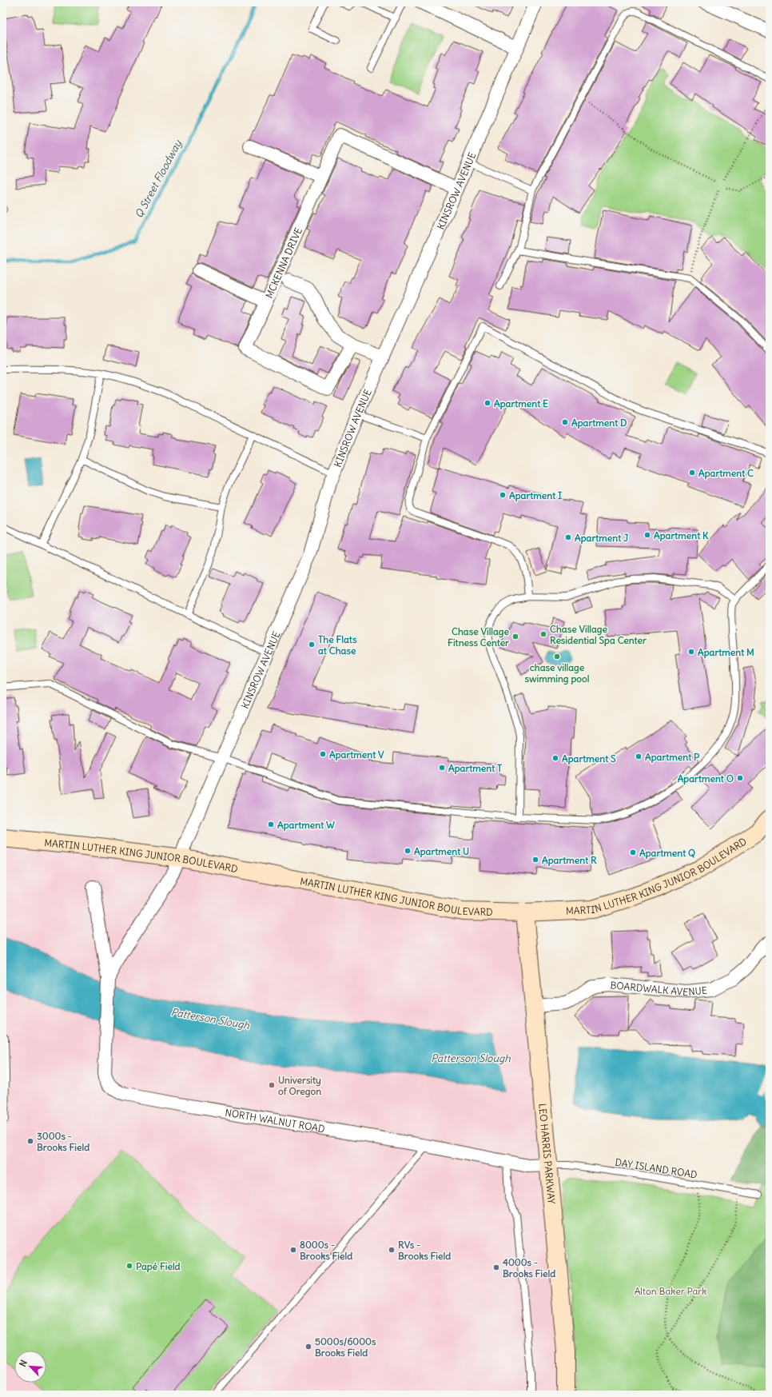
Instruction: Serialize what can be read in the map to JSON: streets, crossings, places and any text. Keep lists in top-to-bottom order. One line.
{"streets":{"main road":["MARTIN LUTHER KING JUNIOR BOULEVARD","LEO HARRIS PARKWAY"],"street":["KINSROW AVENUE","MCKENNA DRIVE","BOARDWALK AVENUE","NORTH WALNUT ROAD"],"lane":["DAY ISLAND ROAD"]},"crossings":[["KINSROW AVENUE","MCKENNA DRIVE"],["KINSROW AVENUE","MARTIN LUTHER KING JUNIOR BOULEVARD"],["KINSROW AVENUE","NORTH WALNUT ROAD"],["MARTIN LUTHER KING JUNIOR BOULEVARD","NORTH WALNUT ROAD"],["MARTIN LUTHER KING JUNIOR BOULEVARD","LEO HARRIS PARKWAY"],["BOARDWALK AVENUE","LEO HARRIS PARKWAY"],["NORTH WALNUT ROAD","LEO HARRIS PARKWAY"],["NORTH WALNUT ROAD","DAY ISLAND ROAD"],["LEO HARRIS PARKWAY","DAY ISLAND ROAD"]],"water":["Q Street Floodway","Patterson Slough"],"parks":["Alton Baker Park"],"places":["Apartment E","Apartment D","Apartment C","Apartment I","Apartment K","Apartment J","Chase Village Residential Spa Center","Chase Village Fitness Center","The Flats at Chase","Apartment M","chase village swimming pool","Apartment V","Apartment P","Apartment S","Apartment T","Apartment O","Apartment W","Apartment U","Apartment Q","Apartment R","University of Oregon","3000s - Brooks Field","8000s - Brooks Field","RVs - Brooks Field","Papé Field","4000s - Brooks Field","5000s/6000s Brooks Field"],"north":"top left"}
